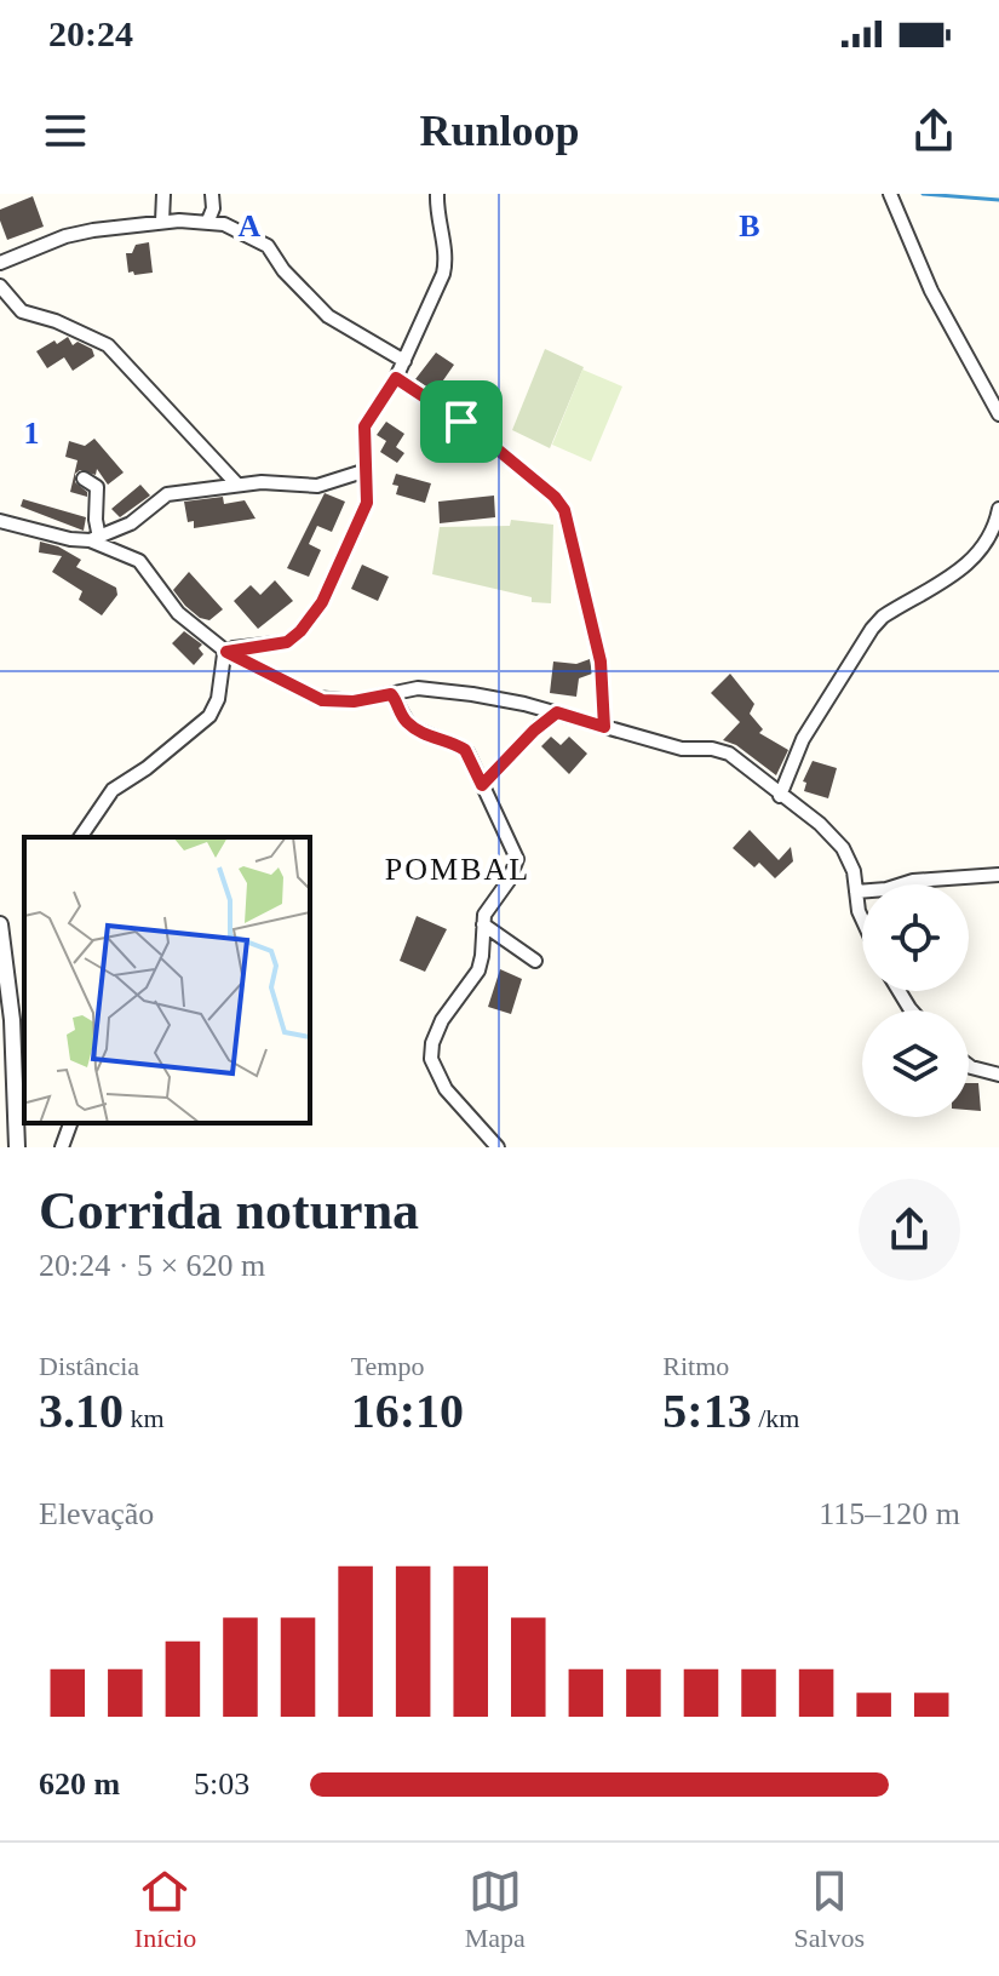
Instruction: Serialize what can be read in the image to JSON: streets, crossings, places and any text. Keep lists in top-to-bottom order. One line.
{"districts":["POMBAL"],"page":{"status":"20:24","header":"Runloop","heading":["Corrida noturna","20:24 · 5 × 620 m"],"stats":[["Distância","3.10 km"],["Tempo","16:10"],["Ritmo","5:13 /km"]],"chart":["Elevação","115–120 m"],"list":[{"name":"620 m","note":"5:03"}],"tabs":["Início","Mapa","Salvos"]},"grid":{"columns":["A","B"],"rows":["1"]}}
